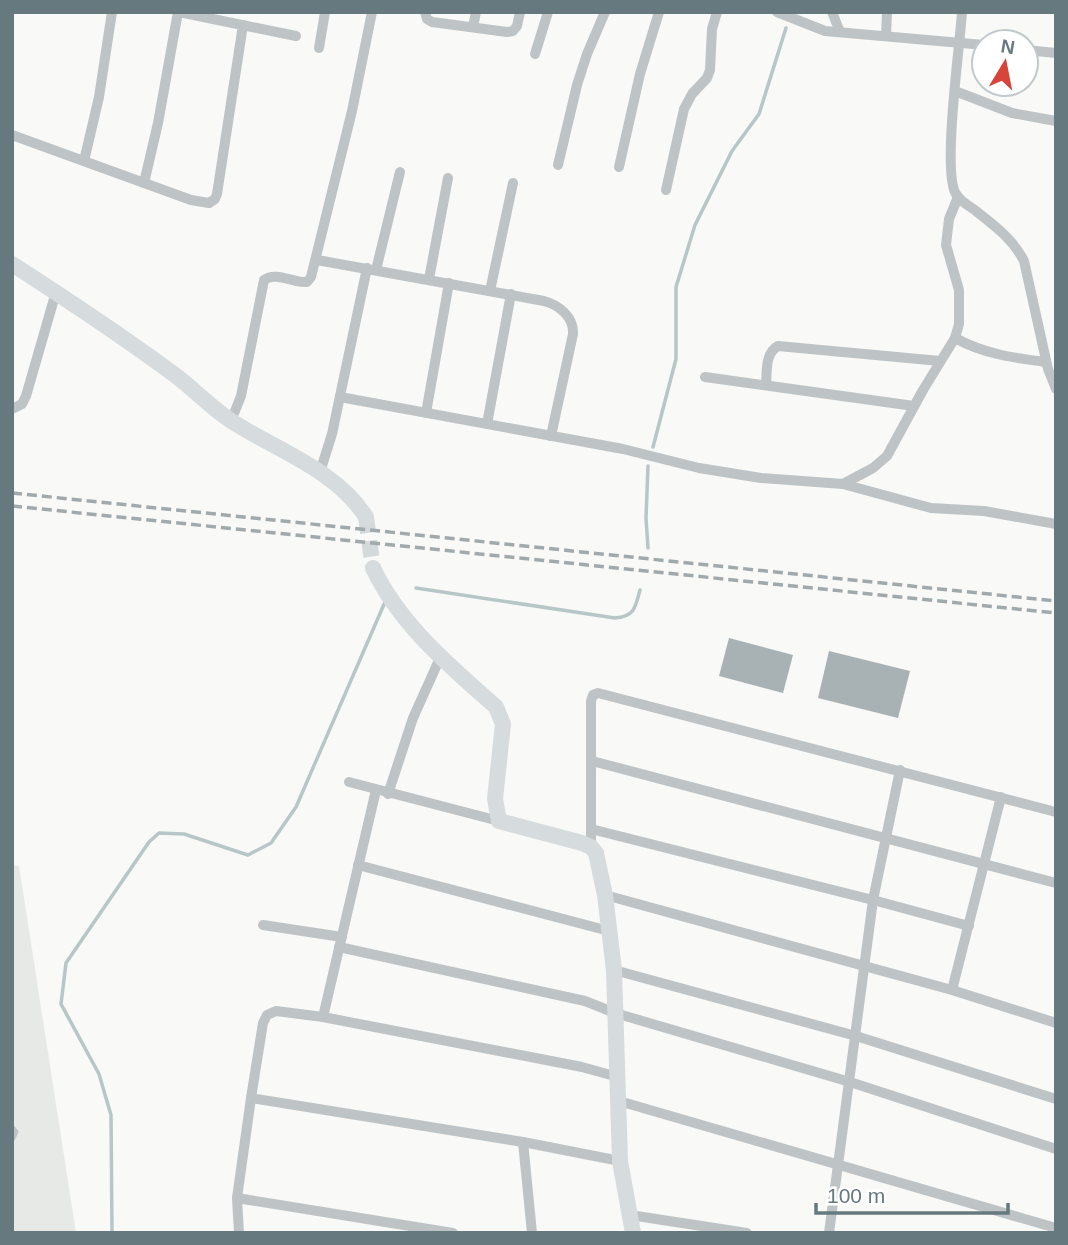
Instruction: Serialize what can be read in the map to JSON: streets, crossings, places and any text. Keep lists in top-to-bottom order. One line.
{"scale_bar":"100 m","north":"top"}
